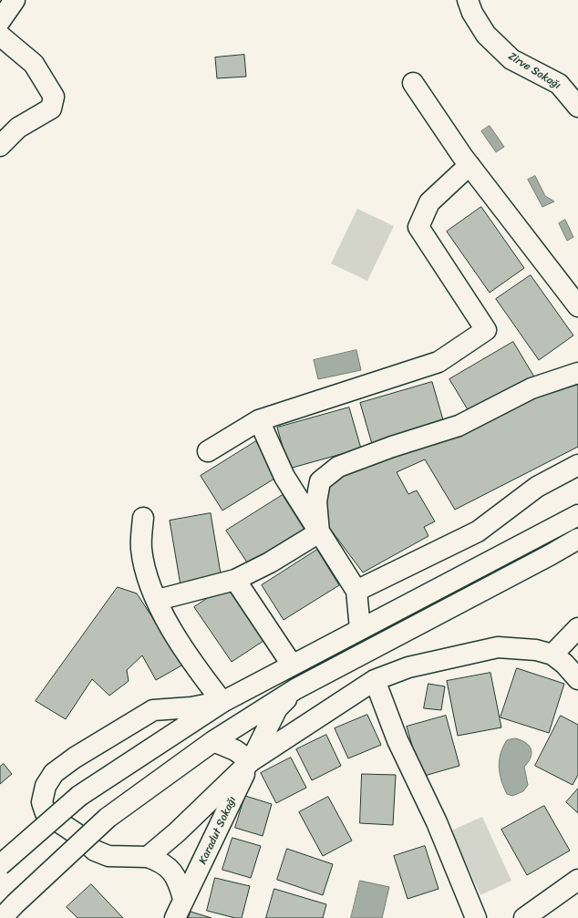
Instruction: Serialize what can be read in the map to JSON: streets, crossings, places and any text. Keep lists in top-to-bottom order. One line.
{"streets":{"main road":["Zirve Sokağı","Karadut Sokağı"]}}
